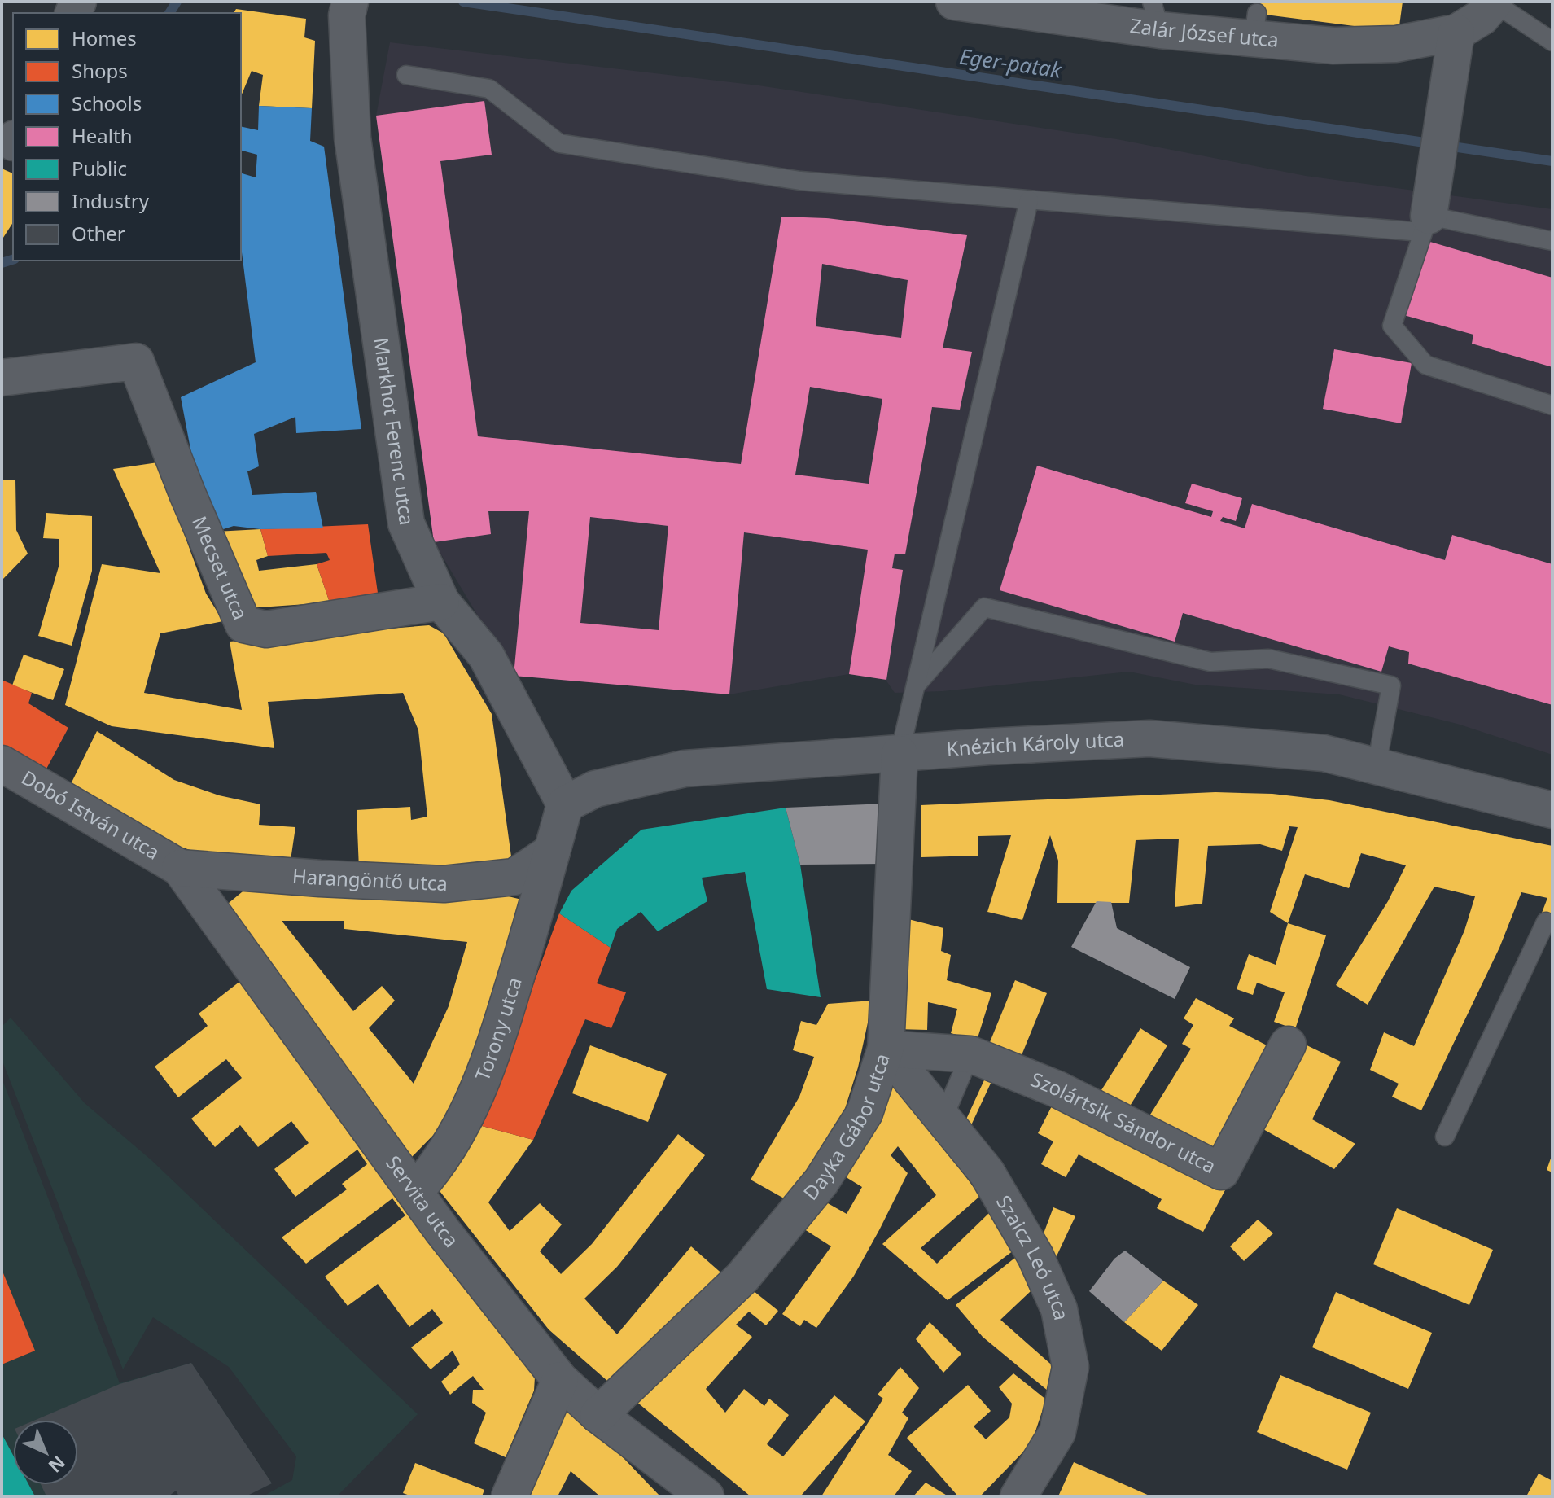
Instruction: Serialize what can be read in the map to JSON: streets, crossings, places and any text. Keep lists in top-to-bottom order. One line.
{"streets":{"street":["Zalár József utca","Markhot Ferenc utca","Mecset utca","Knézich Károly utca","Dobó István utca","Harangöntő utca","Torony utca","Szolártsik Sándor utca","Dayka Gábor utca","Servita utca","Szaicz Leó utca"]},"crossings":[["Markhot Ferenc utca","Mecset utca"],["Markhot Ferenc utca","Knézich Károly utca"],["Knézich Károly utca","Dayka Gábor utca"],["Dobó István utca","Harangöntő utca"],["Dobó István utca","Servita utca"],["Harangöntő utca","Torony utca"],["Harangöntő utca","Servita utca"],["Torony utca","Servita utca"],["Szolártsik Sándor utca","Dayka Gábor utca"],["Szolártsik Sándor utca","Szaicz Leó utca"],["Dayka Gábor utca","Servita utca"],["Dayka Gábor utca","Szaicz Leó utca"]],"water":["Eger-patak"],"legend":["Homes","Shops","Schools","Health","Public","Industry","Other"],"north":"bottom right"}
